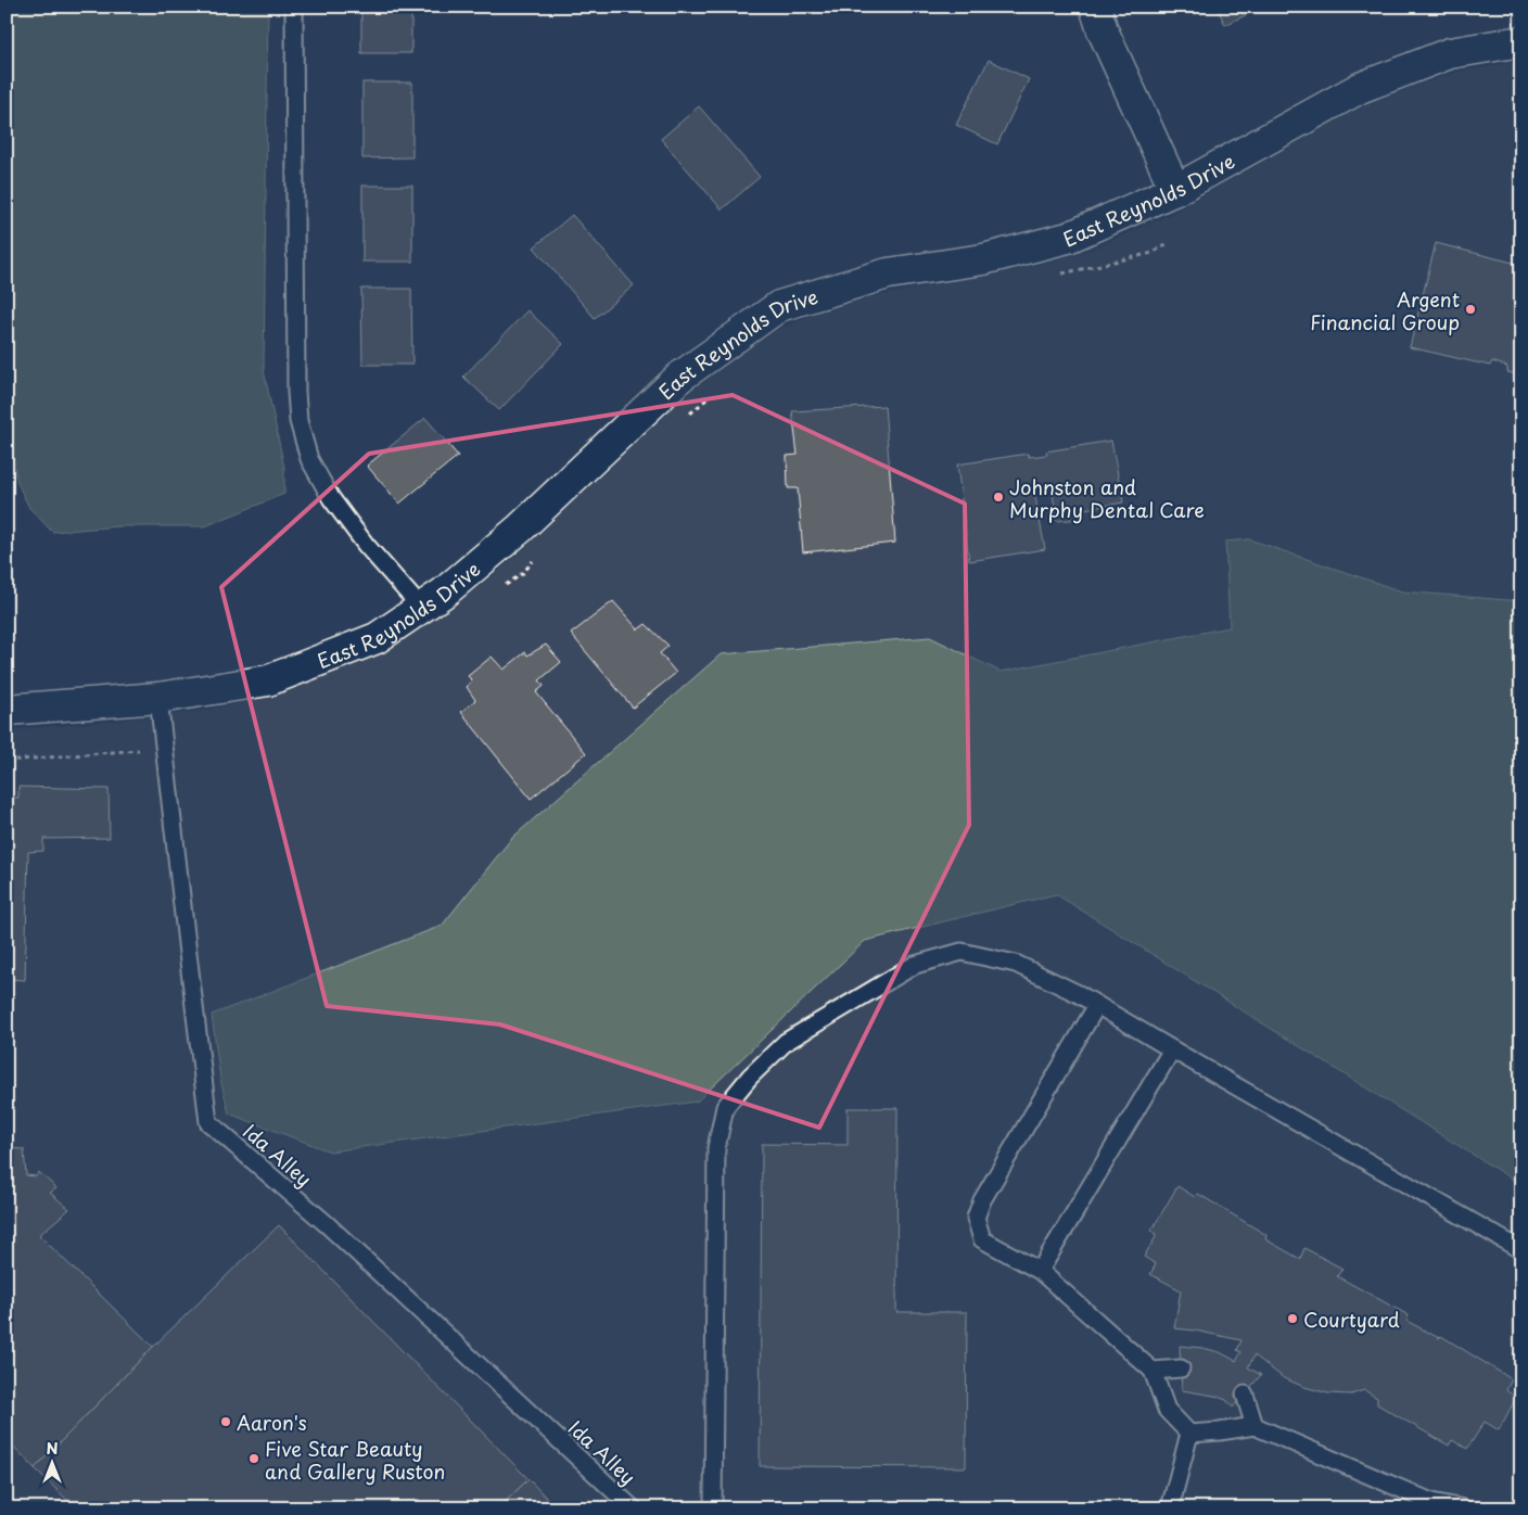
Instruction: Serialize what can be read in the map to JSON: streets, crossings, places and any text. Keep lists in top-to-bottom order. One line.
{"streets":{"street":["East Reynolds Drive"],"lane":["Ida Alley"]},"crossings":[["East Reynolds Drive","Ida Alley"]],"places":["Argent Financial Group","Johnston and Murphy Dental Care","Courtyard","Aaron's","Five Star Beauty and Gallery Ruston"],"north":"top"}
